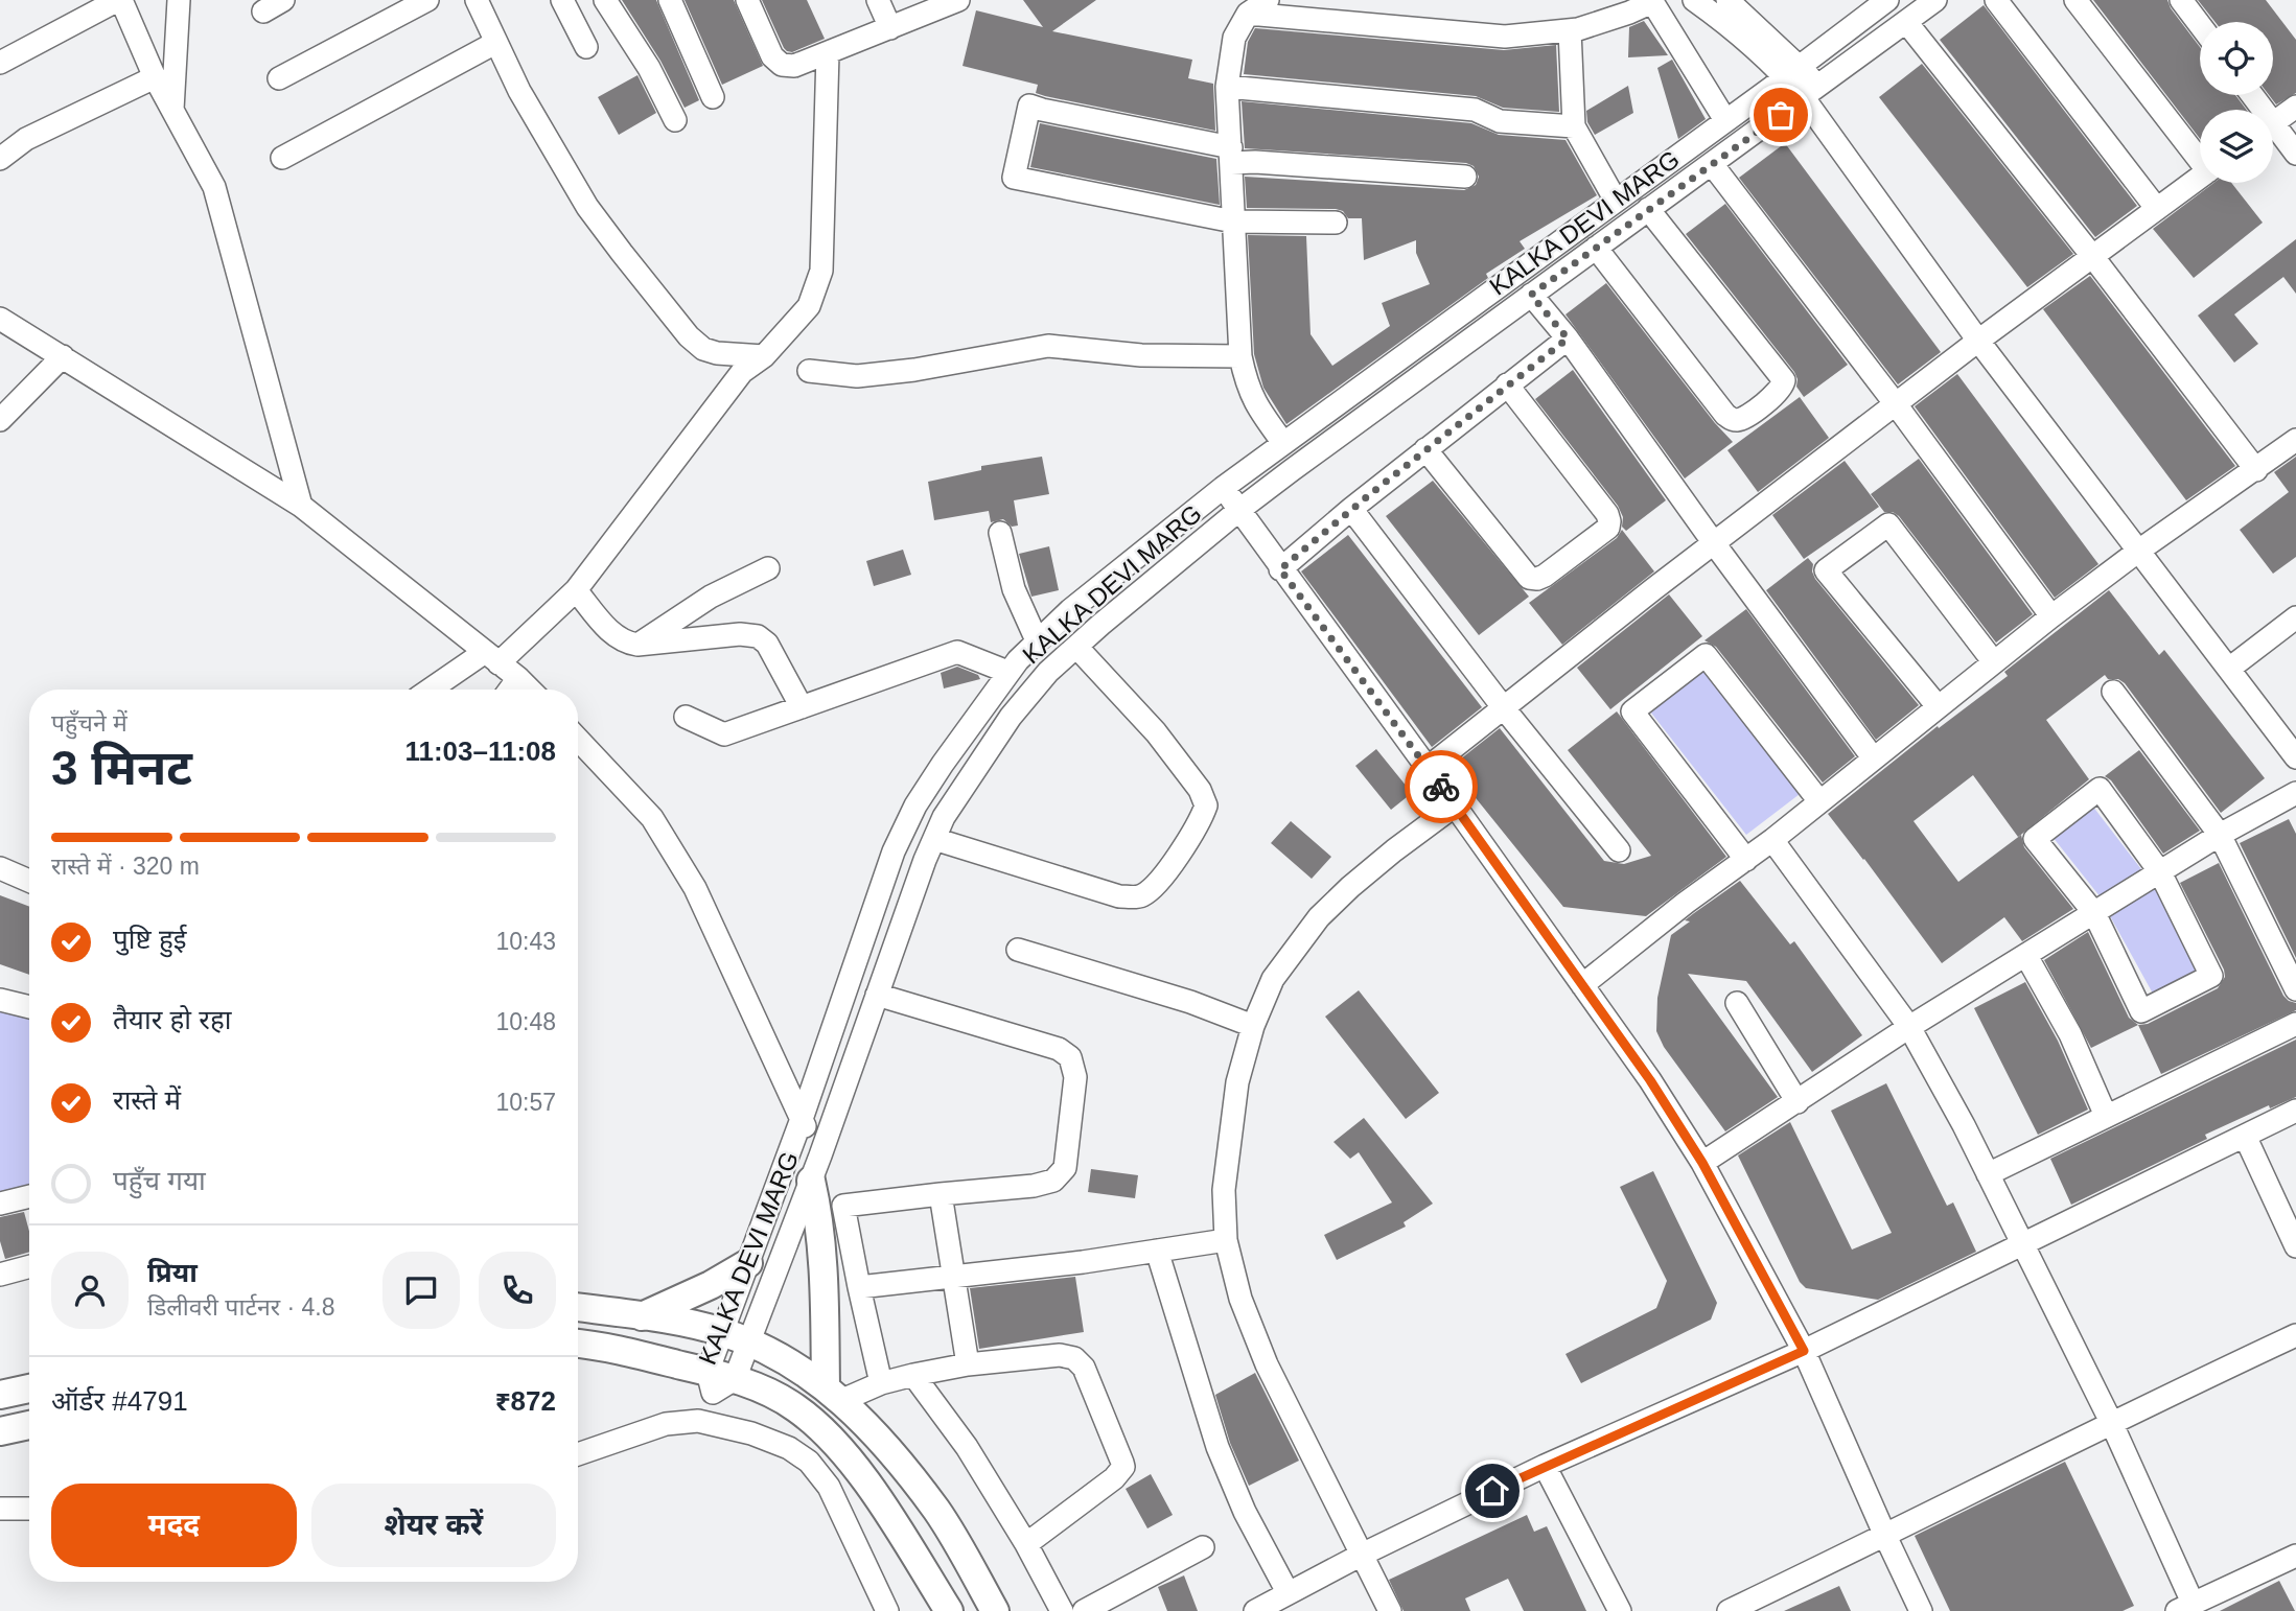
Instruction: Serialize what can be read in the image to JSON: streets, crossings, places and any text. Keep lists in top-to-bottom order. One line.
{"streets":{"street":["KALKA DEVI MARG"]},"page":{"heading":["3 मिनट","पहुँचने में","11:03–11:08"],"panel":["प्रिया","डिलीवरी पार्टनर · 4.8","ऑर्डर #4791","₹872"],"bar":"रास्ते में · 320 m","list":[["पुष्टि हुई","10:43"],["तैयार हो रहा","10:48"],["रास्ते में","10:57"],"पहुँच गया"],"buttons":["मदद","शेयर करें"]}}
